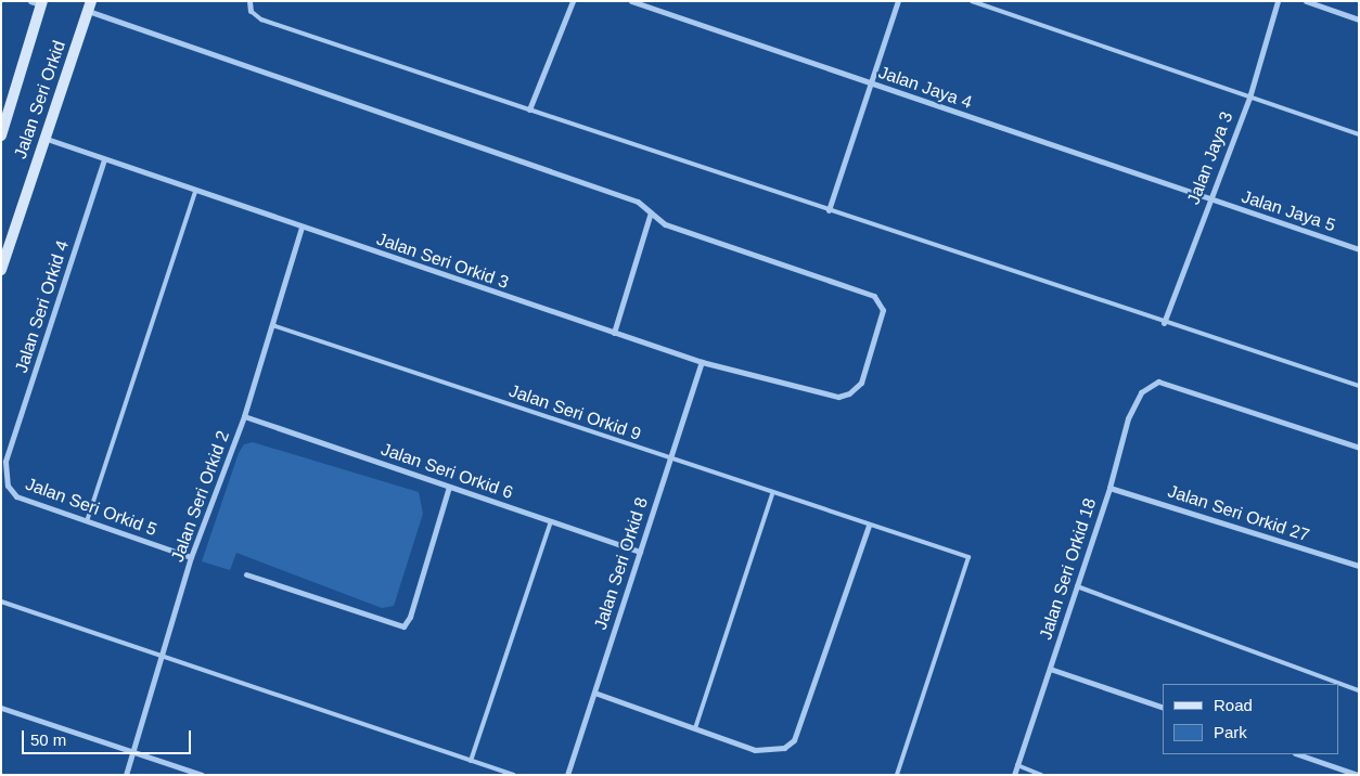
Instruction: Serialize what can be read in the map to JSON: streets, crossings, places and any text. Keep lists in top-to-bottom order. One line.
{"streets":{"main road":["Jalan Seri Orkid"],"street":["Jalan Jaya 4","Jalan Jaya 3","Jalan Jaya 5","Jalan Seri Orkid 3","Jalan Seri Orkid 4","Jalan Seri Orkid 6","Jalan Seri Orkid 2","Jalan Seri Orkid 5","Jalan Seri Orkid 27","Jalan Seri Orkid 8","Jalan Seri Orkid 18"],"lane":["Jalan Seri Orkid 9"]},"crossings":[["Jalan Jaya 4","Jalan Jaya 3"],["Jalan Jaya 4","Jalan Jaya 5"],["Jalan Seri Orkid","Jalan Seri Orkid 3"],["Jalan Jaya 3","Jalan Jaya 5"],["Jalan Seri Orkid 3","Jalan Seri Orkid 4"],["Jalan Seri Orkid 3","Jalan Seri Orkid 2"],["Jalan Seri Orkid 3","Jalan Seri Orkid 8"],["Jalan Seri Orkid 4","Jalan Seri Orkid 5"],["Jalan Seri Orkid 9","Jalan Seri Orkid 2"],["Jalan Seri Orkid 9","Jalan Seri Orkid 8"],["Jalan Seri Orkid 6","Jalan Seri Orkid 2"],["Jalan Seri Orkid 6","Jalan Seri Orkid 8"],["Jalan Seri Orkid 2","Jalan Seri Orkid 5"],["Jalan Seri Orkid 27","Jalan Seri Orkid 18"]],"legend":["Road","Park"],"scale_bar":"50 m"}
